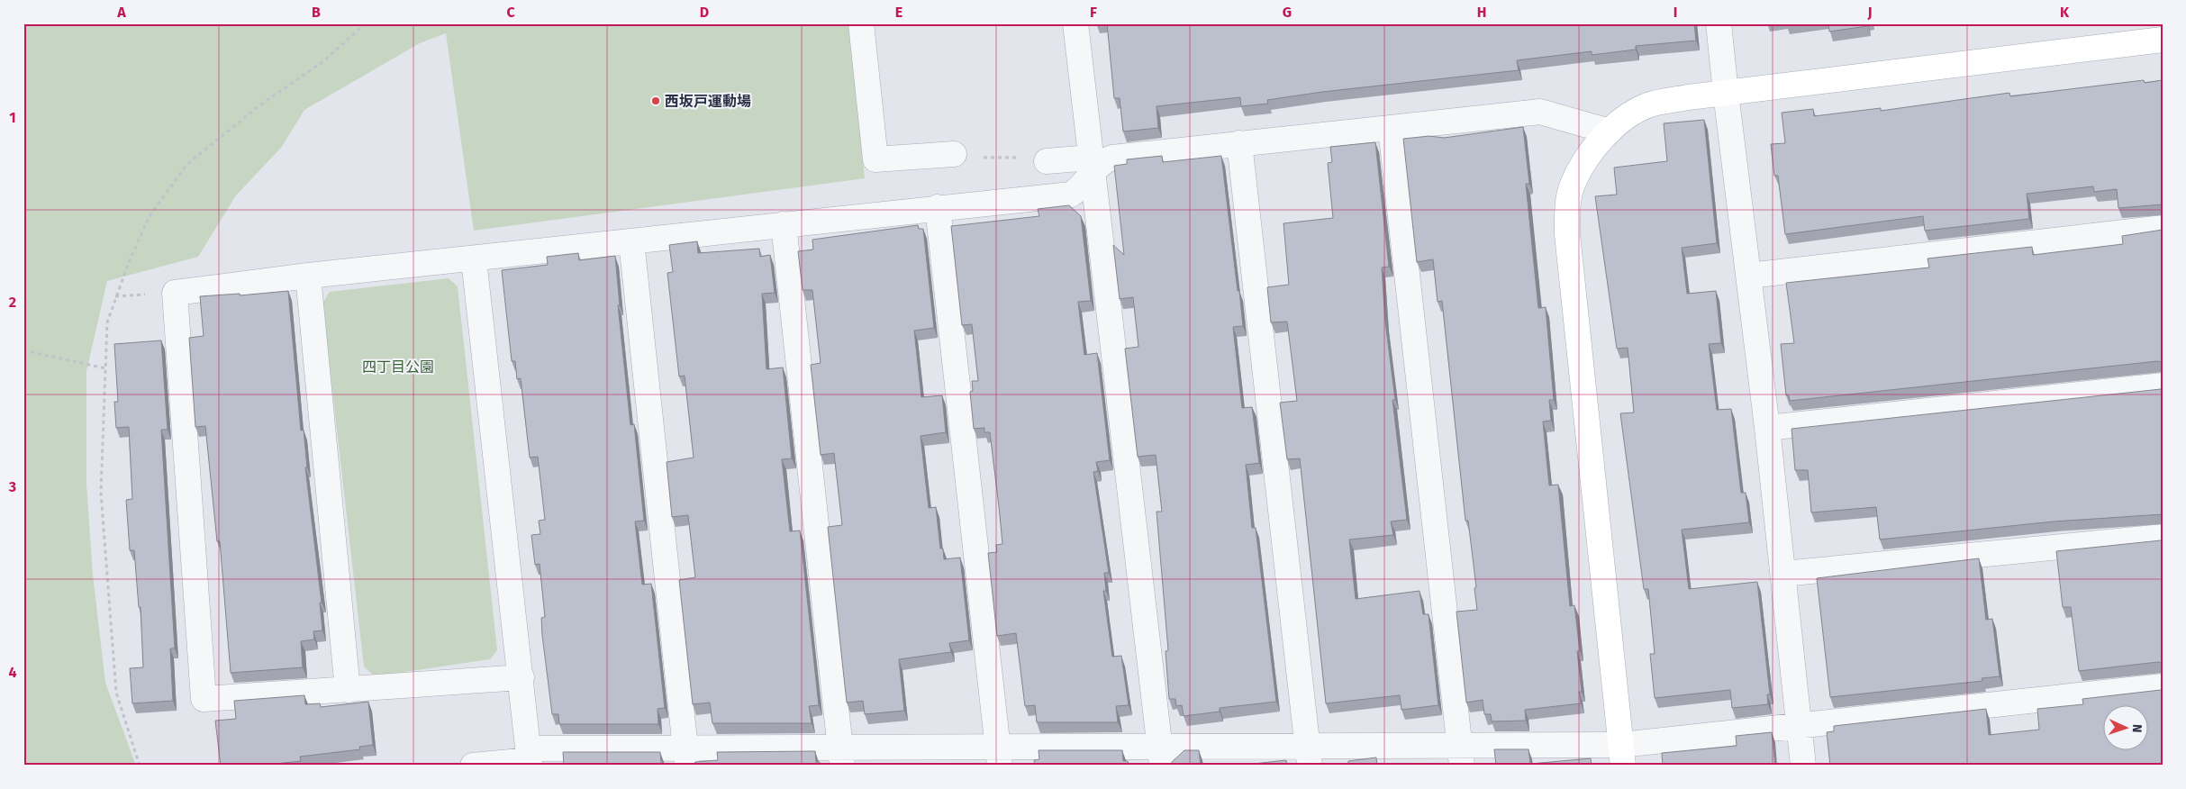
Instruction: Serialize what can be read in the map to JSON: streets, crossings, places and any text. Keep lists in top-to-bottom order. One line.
{"parks":["四丁目公園"],"places":["西坂戸運動場"],"north":"right","grid":{"columns":["A","B","C","D","E","F","G","H","I","J","K"],"rows":["1","2","3","4"]}}
